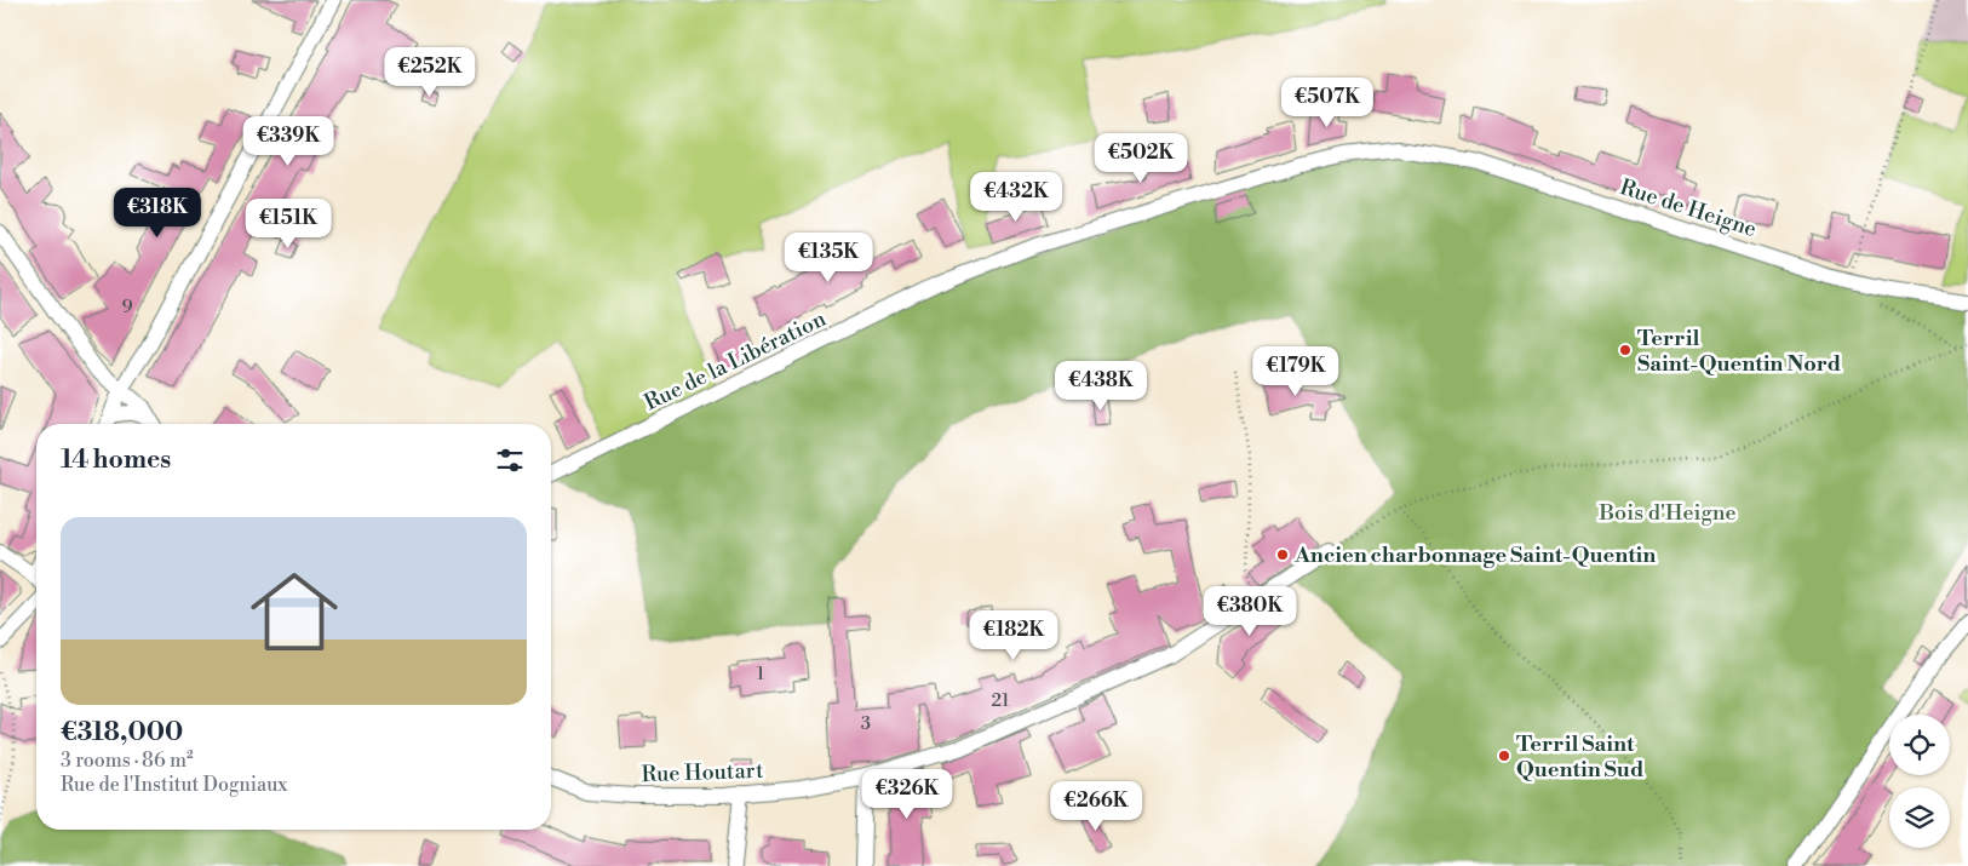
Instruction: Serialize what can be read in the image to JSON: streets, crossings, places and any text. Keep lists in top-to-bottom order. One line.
{"streets":{"street":["Rue de Heigne","Rue de la Libération","Rue Houtart"]},"crossings":[["Rue de Heigne","Rue de la Libération"]],"parks":["Bois d'Heigne"],"places":["Terril Saint-Quentin Nord","Ancien charbonnage Saint-Quentin","Terril Saint Quentin Sud"],"house_numbers":["9","1","21","3"],"page":{"price":["€252K","€507K","€339K","€502K","€432K","€318K","€151K","€135K","€179K","€438K","€380K","€182K","€326K","€266K"],"heading":"14 homes","list":[{"name":"€318,000","note":"3 rooms · 86 m² · Rue de l'Institut Dogniaux"}]}}
